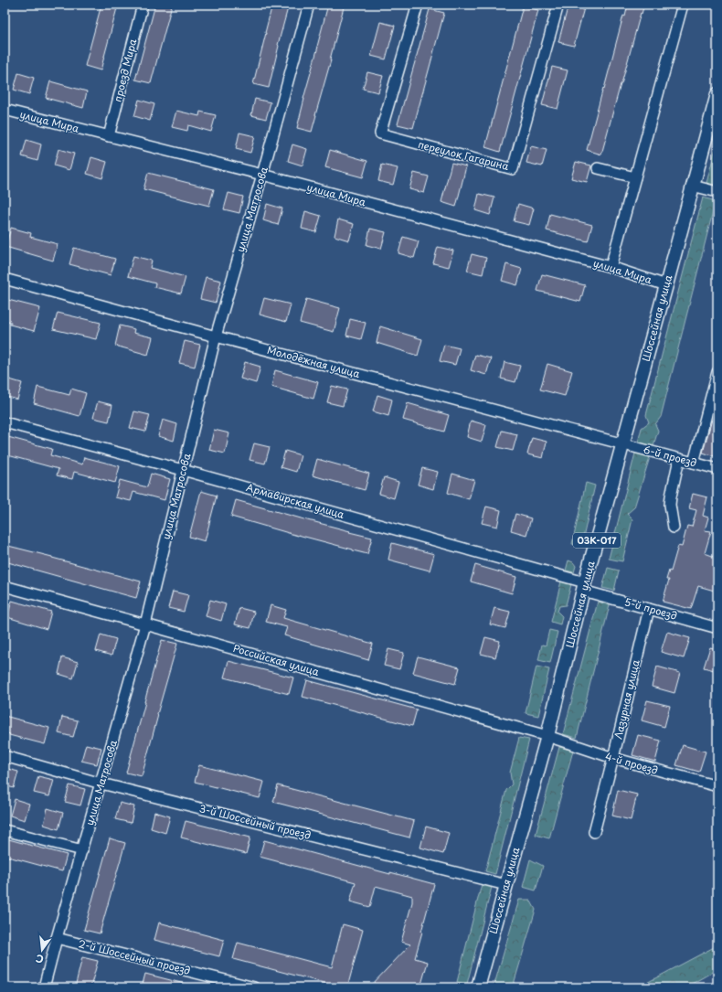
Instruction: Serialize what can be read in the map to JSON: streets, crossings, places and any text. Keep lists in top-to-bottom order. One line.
{"streets":{"main road":["Шоссейная улица","03К-017"],"street":["проезд Мира","улица Мира","переулок Гагарина","улица Матросова","Молодёжная улица","6-й проезд","Армавирская улица","5-й проезд","Российская улица","Лазурная улица","4-й проезд","3-й Шоссейный проезд","2-й Шоссейный проезд"]},"crossings":[["проезд Мира","улица Мира"],["улица Мира","улица Матросова"],["улица Мира","Шоссейная улица"],["улица Матросова","Молодёжная улица"],["улица Матросова","Армавирская улица"],["улица Матросова","Российская улица"],["улица Матросова","3-й Шоссейный проезд"],["улица Матросова","2-й Шоссейный проезд"],["Шоссейная улица","Молодёжная улица"],["Шоссейная улица","6-й проезд"],["Шоссейная улица","Армавирская улица"],["Шоссейная улица","5-й проезд"],["Шоссейная улица","Российская улица"],["Шоссейная улица","4-й проезд"],["Шоссейная улица","3-й Шоссейный проезд"],["Молодёжная улица","6-й проезд"],["Армавирская улица","5-й проезд"],["5-й проезд","Лазурная улица"],["Российская улица","4-й проезд"],["Лазурная улица","4-й проезд"]],"north":"bottom"}
